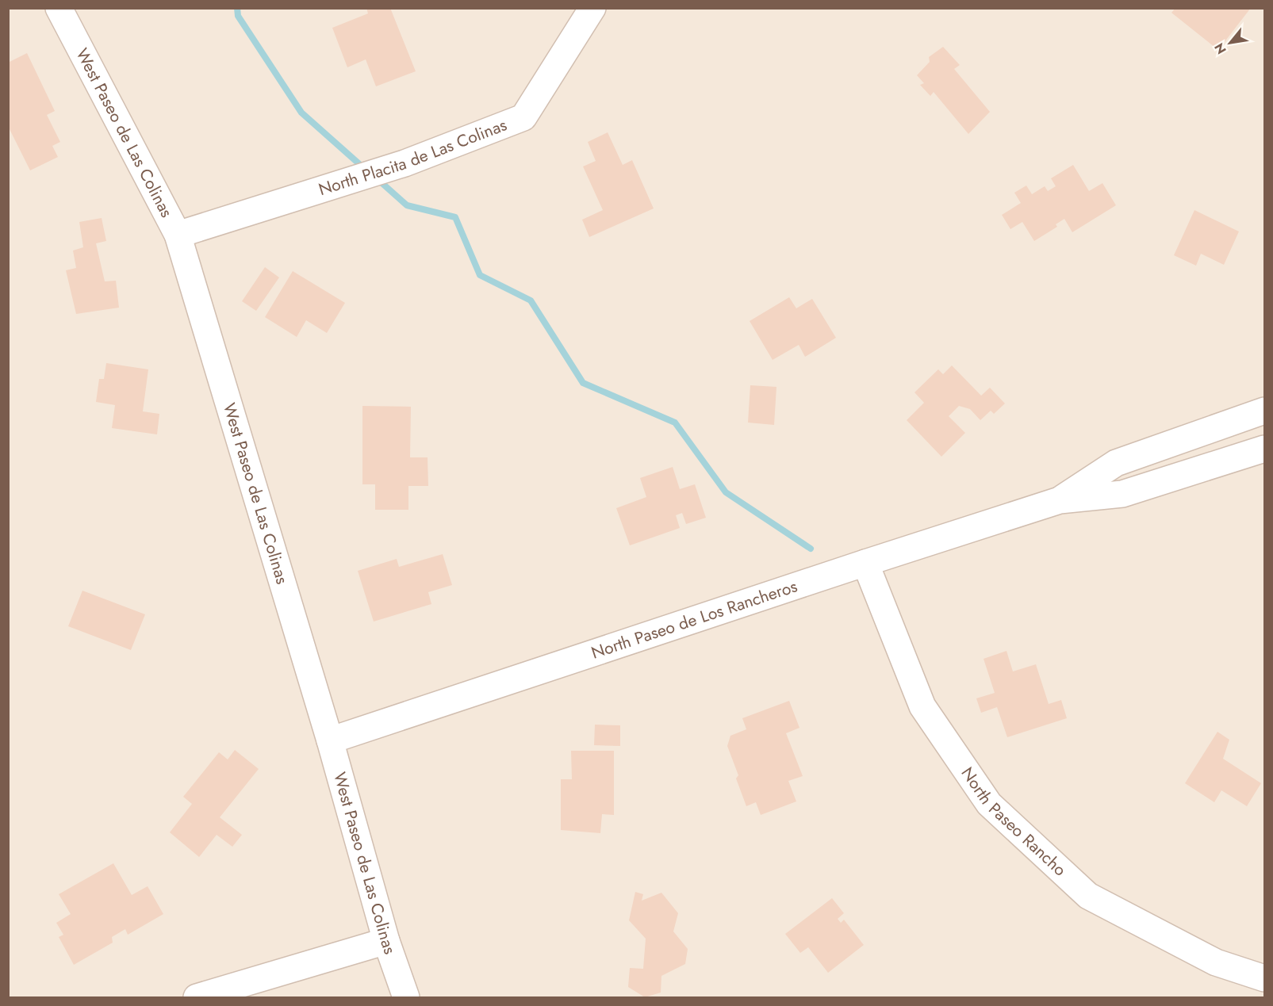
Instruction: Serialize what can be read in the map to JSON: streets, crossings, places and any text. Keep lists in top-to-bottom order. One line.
{"streets":{"street":["West Paseo de Las Colinas","North Placita de Las Colinas","North Paseo de Los Rancheros","North Paseo Rancho"]},"crossings":[["West Paseo de Las Colinas","North Placita de Las Colinas"],["West Paseo de Las Colinas","North Paseo de Los Rancheros"],["North Paseo de Los Rancheros","North Paseo Rancho"]],"north":"bottom left"}
